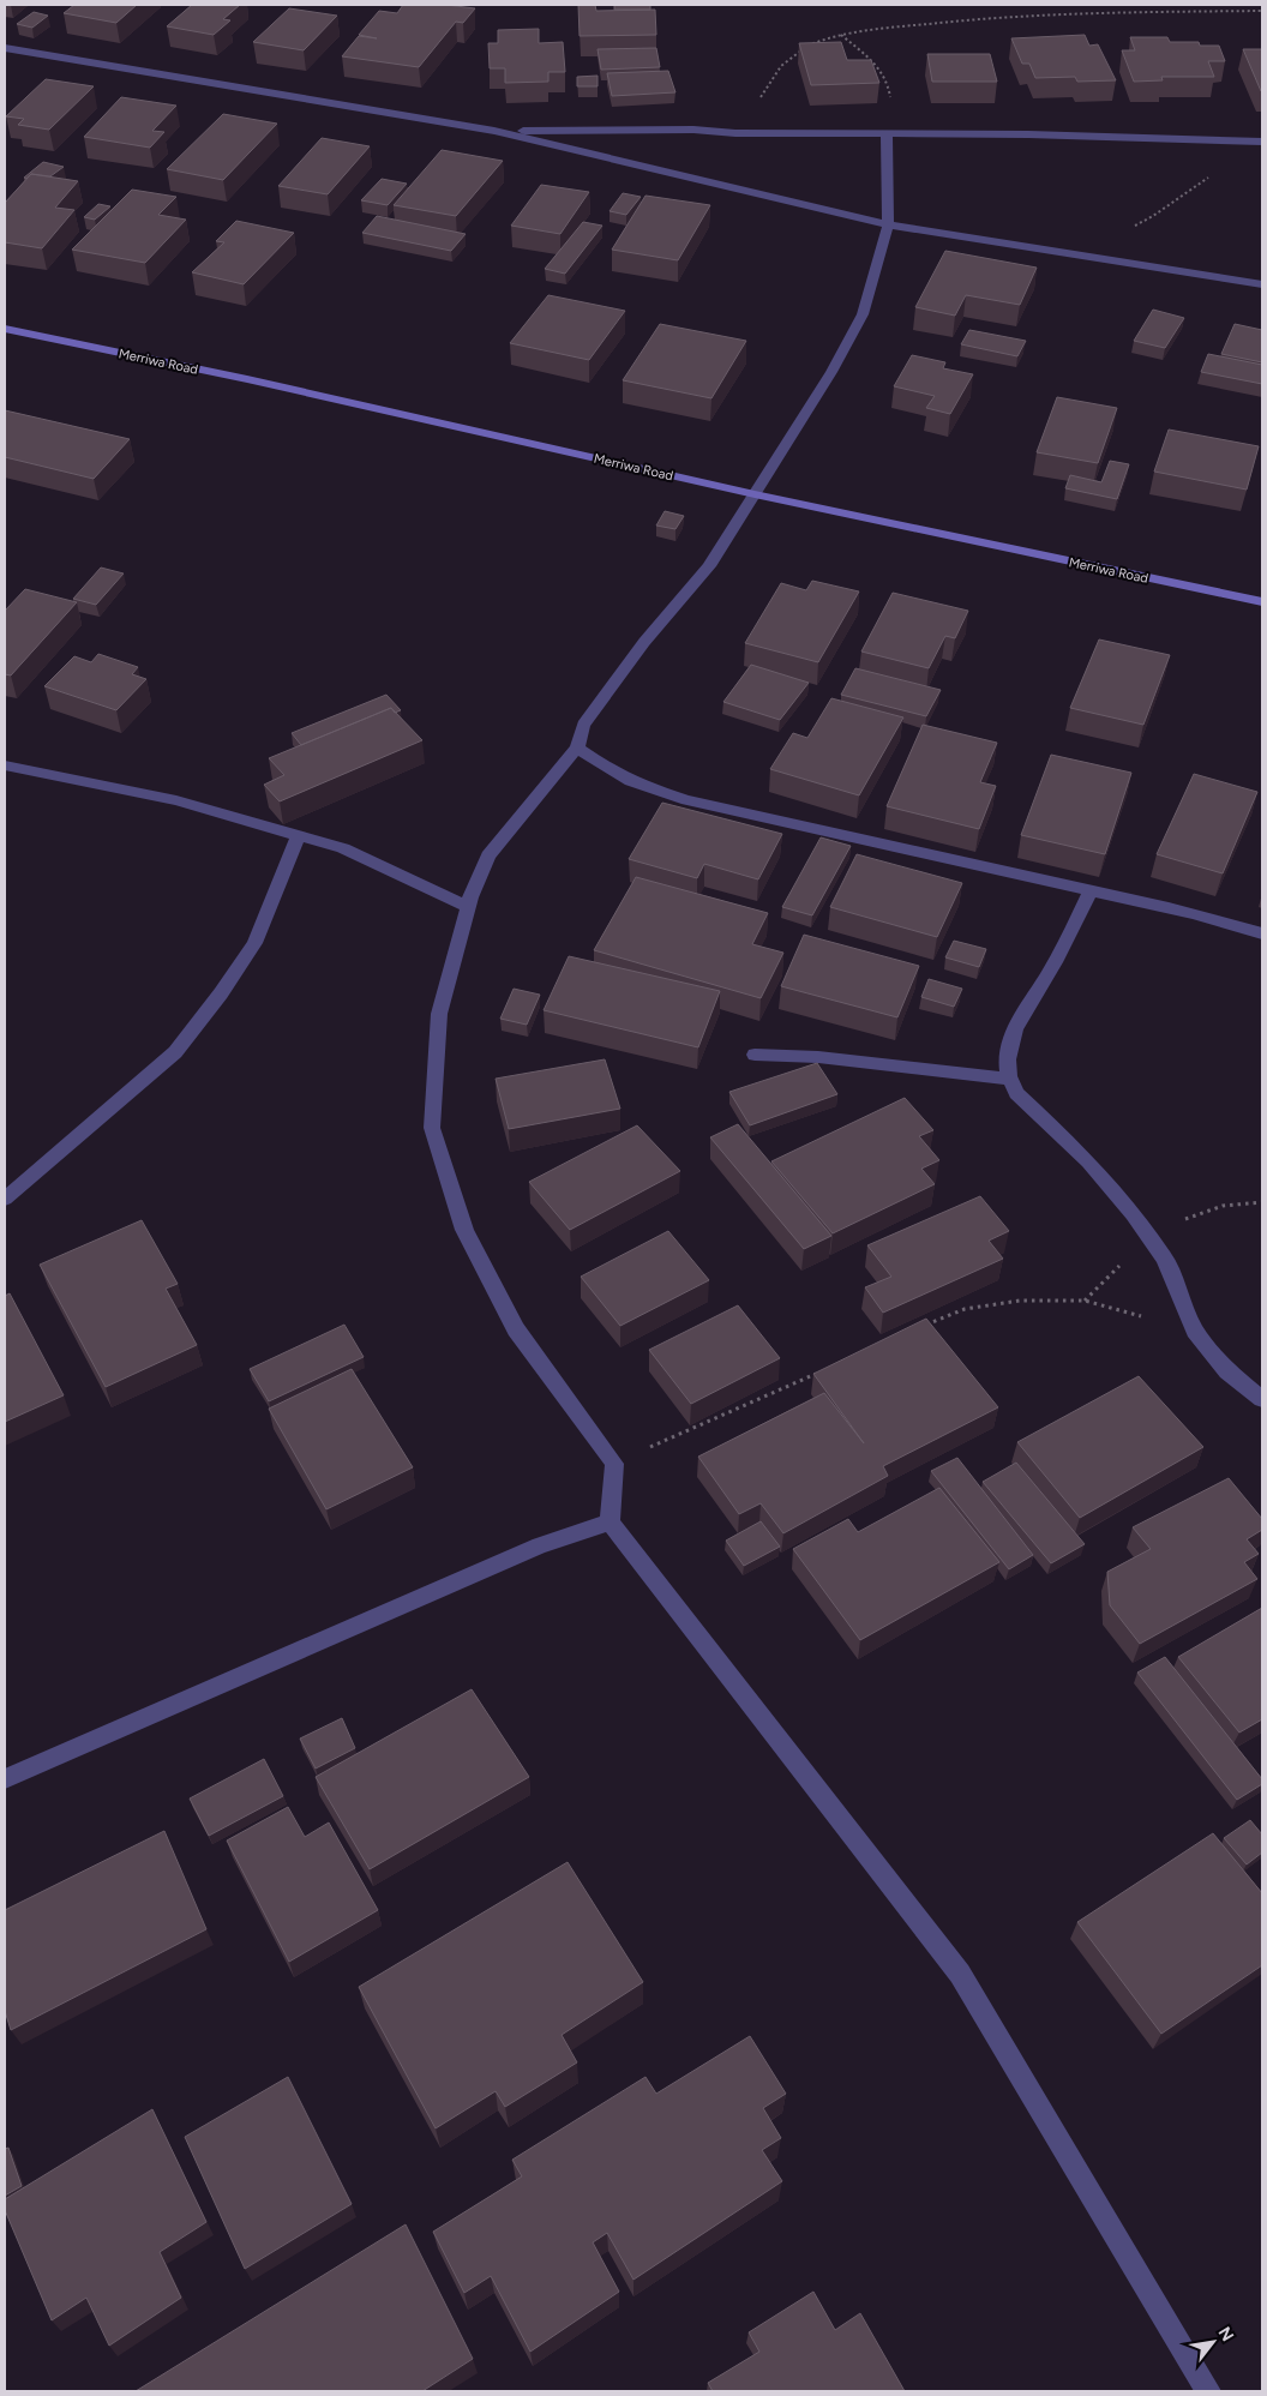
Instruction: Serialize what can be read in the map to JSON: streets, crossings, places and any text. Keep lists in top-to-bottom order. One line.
{"streets":{"street":["Merriwa Road"]},"north":"top right"}
